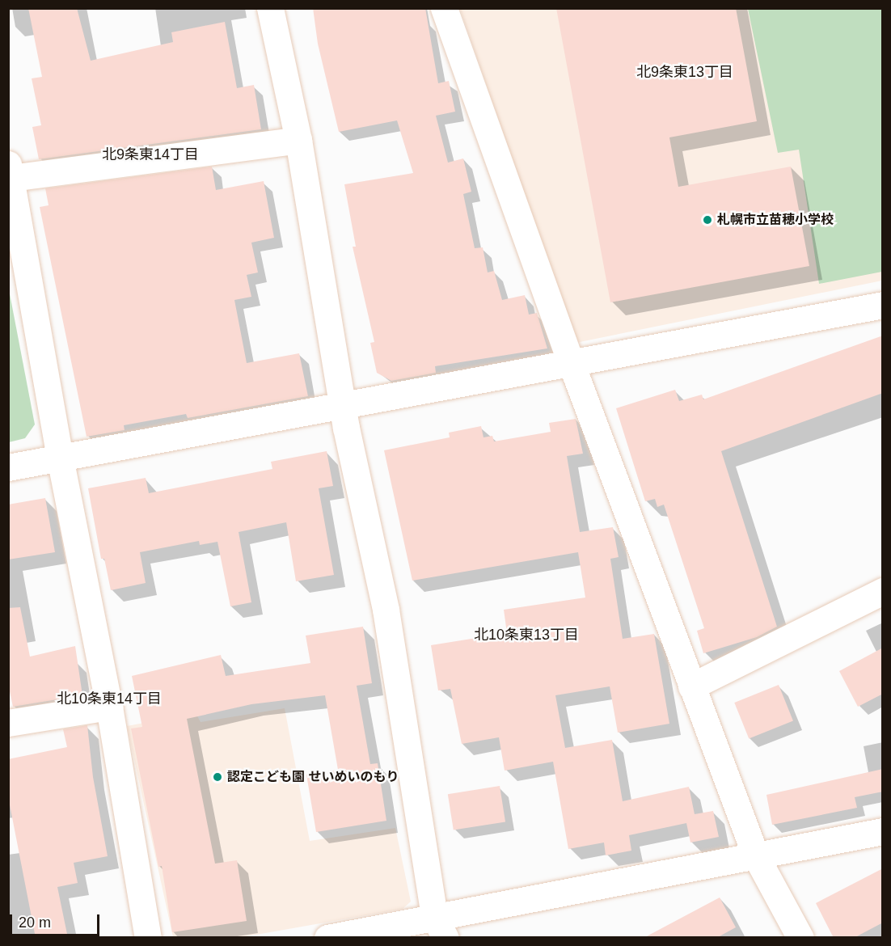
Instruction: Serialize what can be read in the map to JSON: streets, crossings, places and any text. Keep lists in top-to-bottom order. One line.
{"districts":["北9条東13丁目","北9条東14丁目","北10条東13丁目","北10条東14丁目"],"places":["札幌市立苗穂小学校","認定こども園 せいめいのもり"],"scale_bar":"20 m"}
